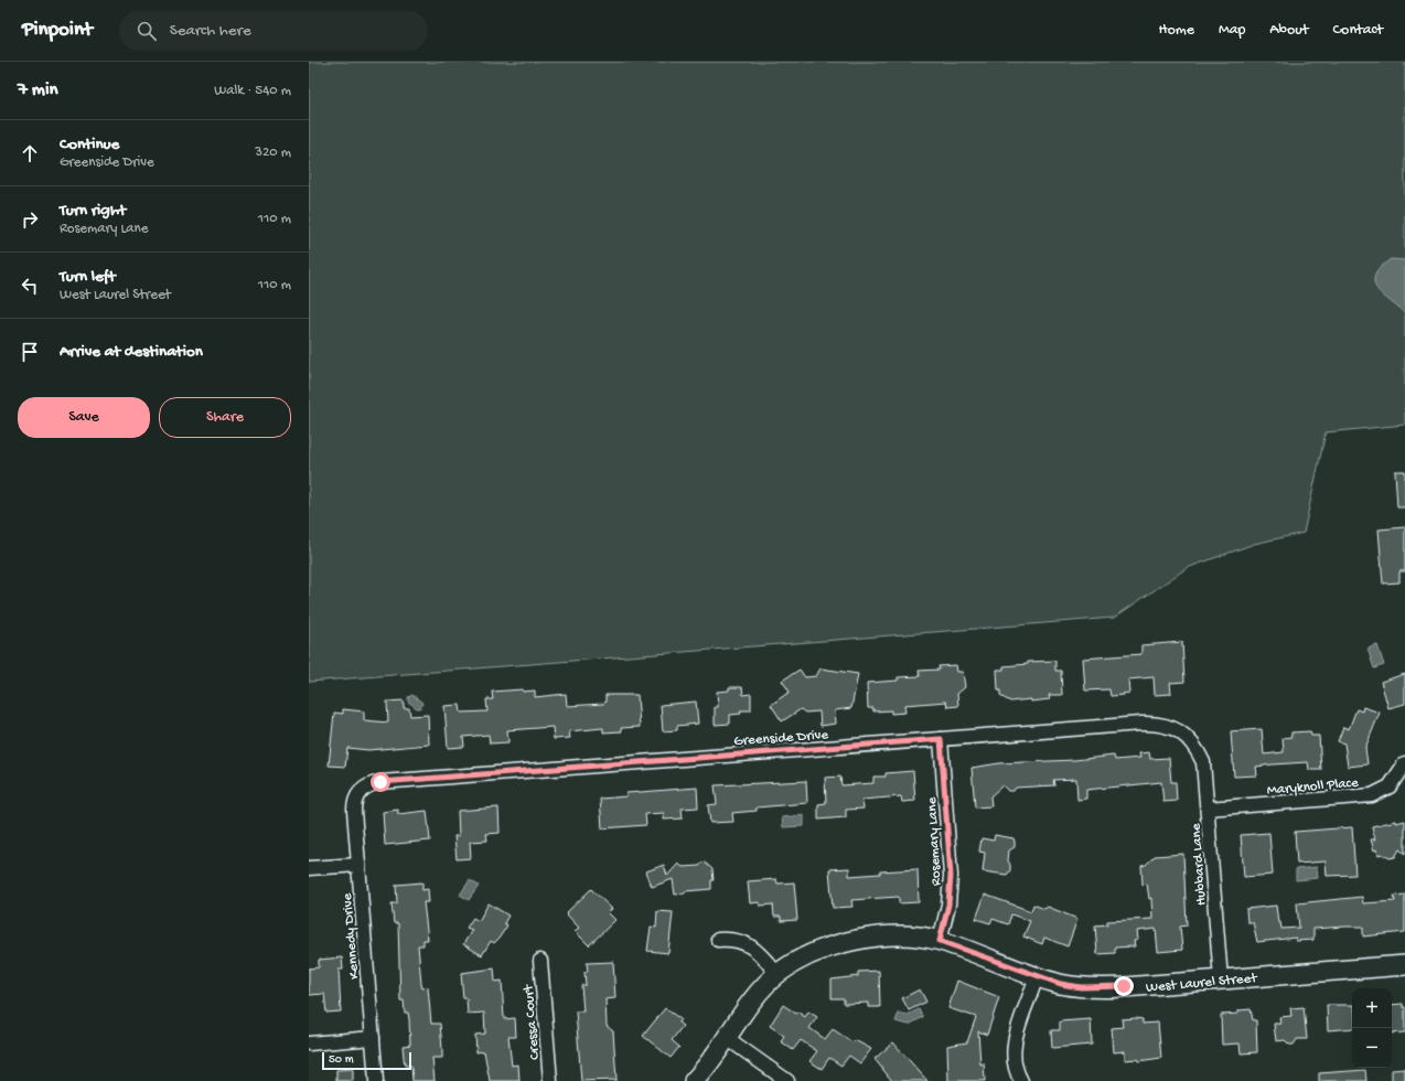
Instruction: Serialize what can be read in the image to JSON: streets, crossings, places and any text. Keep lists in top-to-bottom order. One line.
{"streets":{"street":["Greenside Drive","Maryknoll Place","Rosemary Lane","Hubbard Lane","Kennedy Drive","West Laurel Street","Cressa Court"]},"crossings":[["Greenside Drive","Rosemary Lane"],["Greenside Drive","Hubbard Lane"],["Greenside Drive","Kennedy Drive"],["Maryknoll Place","Hubbard Lane"],["Rosemary Lane","West Laurel Street"],["Hubbard Lane","West Laurel Street"]],"scale_bar":"50 m","page":{"header":"Pinpoint","search":"Search here","nav":["Home","Map","About","Contact"],"heading":["7 min","Walk · 540 m"],"list":[["Continue","Greenside Drive","320 m"],["Turn right","Rosemary Lane","110 m"],["Turn left","West Laurel Street","110 m"],"Arrive at destination"],"buttons":["Save","Share"],"map_buttons":["+","−"],"scale":"50 m"}}
